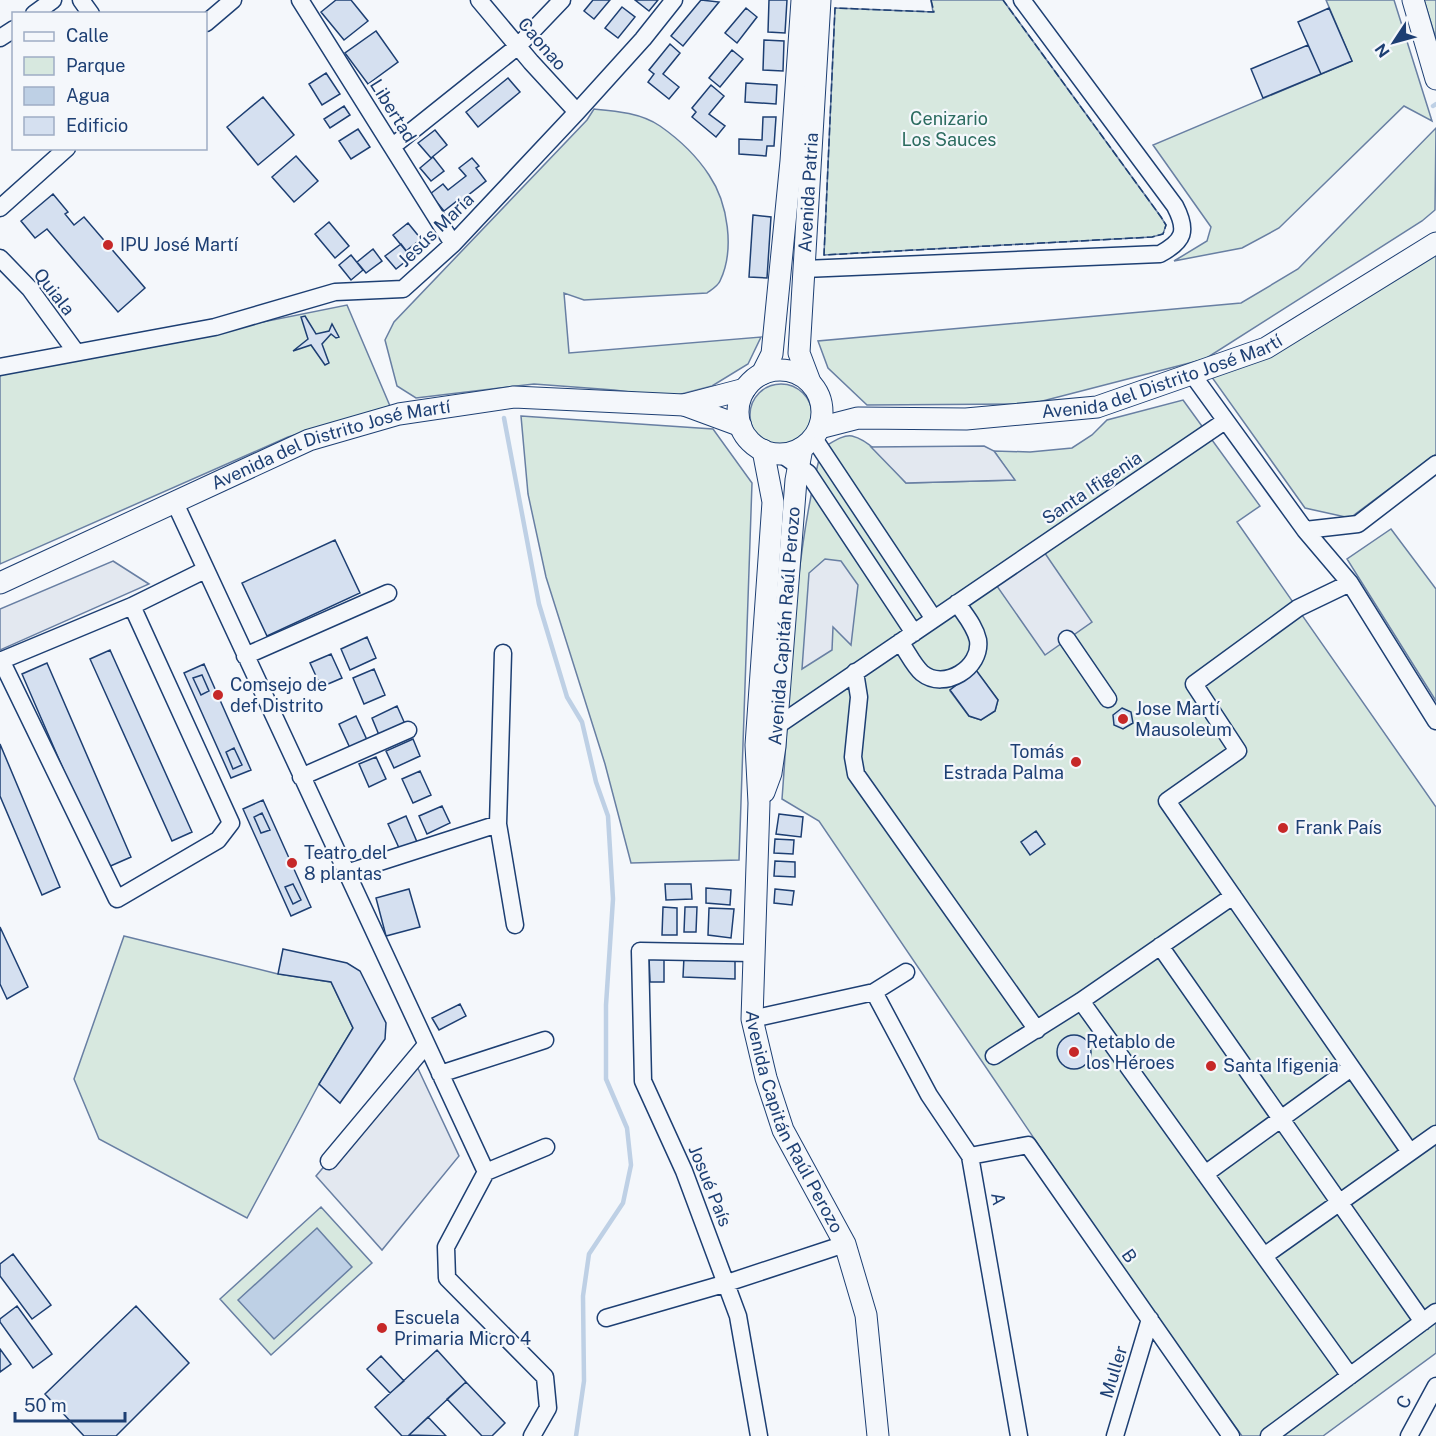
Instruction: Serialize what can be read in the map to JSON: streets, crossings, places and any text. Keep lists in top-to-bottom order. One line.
{"streets":{"main road":["Avenida Patria","Avenida del Distrito José Martí","Avenida Capitán Raúl Perozo"],"street":["Caonao","Libertad","Jesús María","Quiala","Santa Ifigenia","Josué País","A","B","Muller","C"]},"crossings":[["Caonao","Jesús María"],["Libertad","Jesús María"],["Avenida Patria","Avenida del Distrito José Martí"],["Avenida Patria","Avenida Capitán Raúl Perozo"],["Jesús María","Quiala"],["Avenida del Distrito José Martí","Avenida Capitán Raúl Perozo"],["Santa Ifigenia","Avenida Capitán Raúl Perozo"],["Avenida Capitán Raúl Perozo","Josué País"],["A","B"],["B","Muller"]],"parks":["Cenizario Los Sauces"],"places":["IPU José Martí","Comsejo de def Distrito","Jose Martí Mausoleum","Tomás Estrada Palma","Frank País","Teatro del 8 plantas","Retablo de los Héroes","Santa Ifigenia","Escuela Primaria Micro 4"],"legend":["Calle","Parque","Agua","Edificio"],"scale_bar":"50 m","north":"bottom left"}
